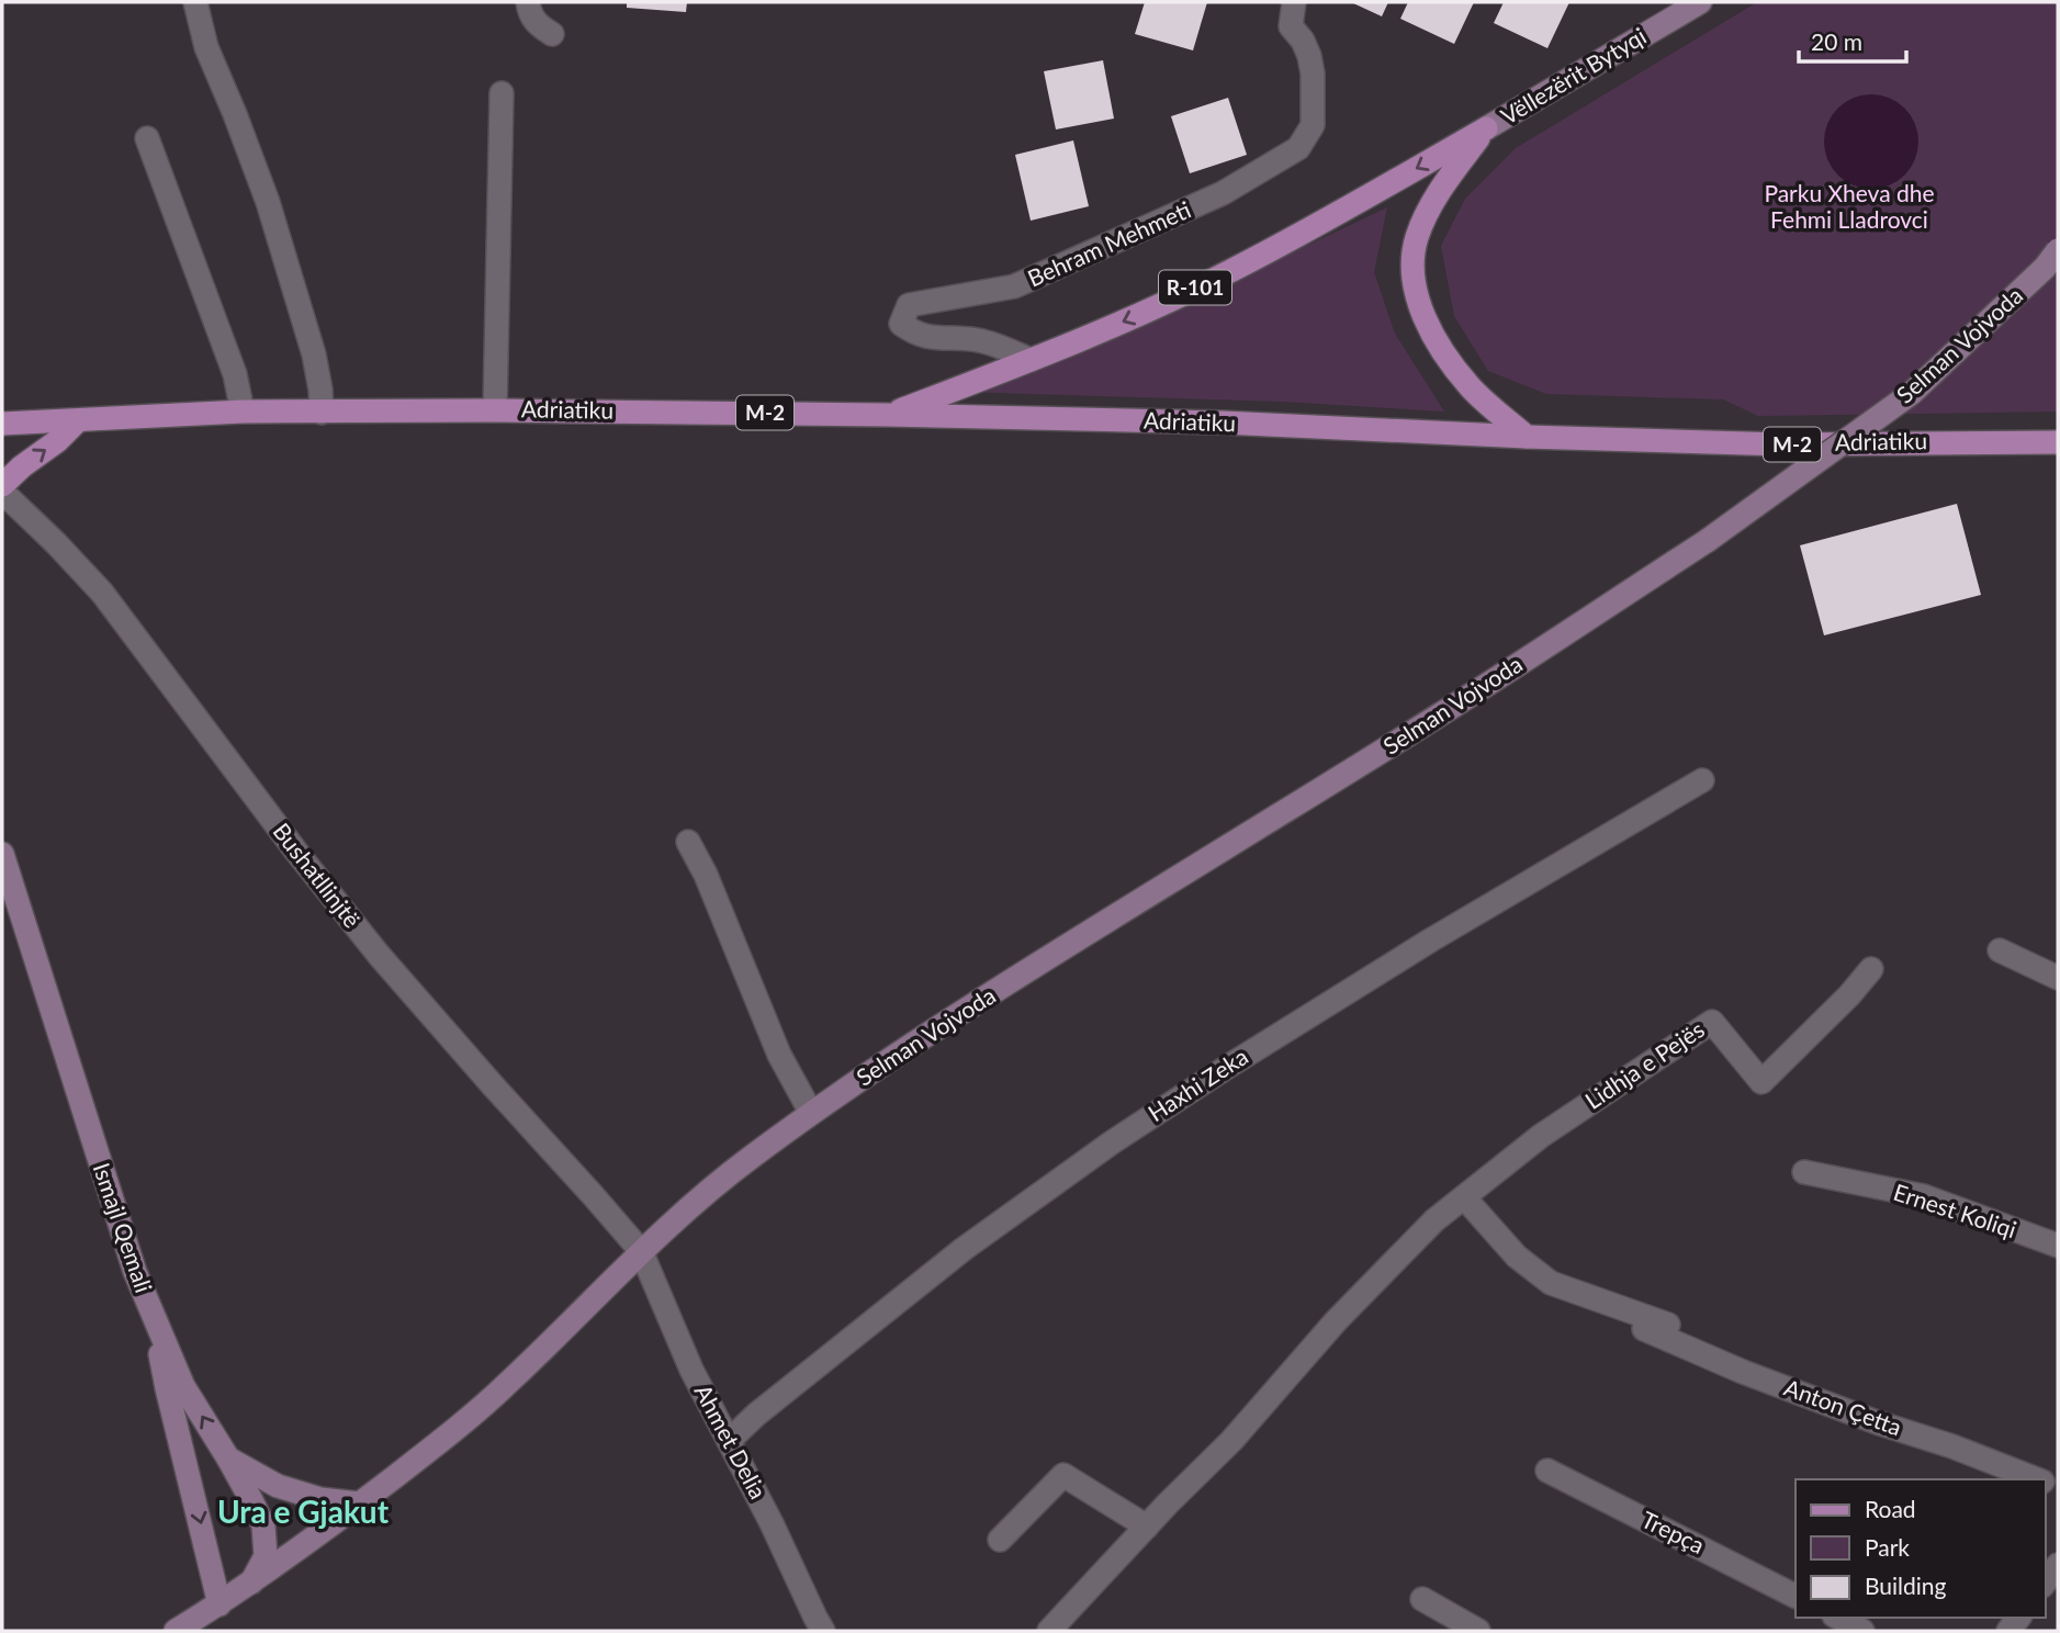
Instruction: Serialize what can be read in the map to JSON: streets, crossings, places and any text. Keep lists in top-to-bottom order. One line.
{"streets":{"main road":["Vëllezërit Bytyqi","R-101","Selman Vojvoda","Adriatiku","M-2","Ismajl Qemali"],"street":["Behram Mehmeti","Bushatllinjtë","Lidhja e Pejës","Haxhi Zeka","Ernest Koliqi","Anton Çetta","Ahmet Delia","Trepça"]},"crossings":[["Vëllezërit Bytyqi","R-101"],["Behram Mehmeti","R-101"],["R-101","Adriatiku"],["Selman Vojvoda","Bushatllinjtë"],["Selman Vojvoda","Ismajl Qemali"],["Selman Vojvoda","Ahmet Delia"],["Bushatllinjtë","Ahmet Delia"],["Haxhi Zeka","Ahmet Delia"]],"districts":["Ura e Gjakut"],"parks":["Parku Xheva dhe Fehmi Lladrovci"],"legend":["Road","Park","Building"],"scale_bar":"20 m"}
